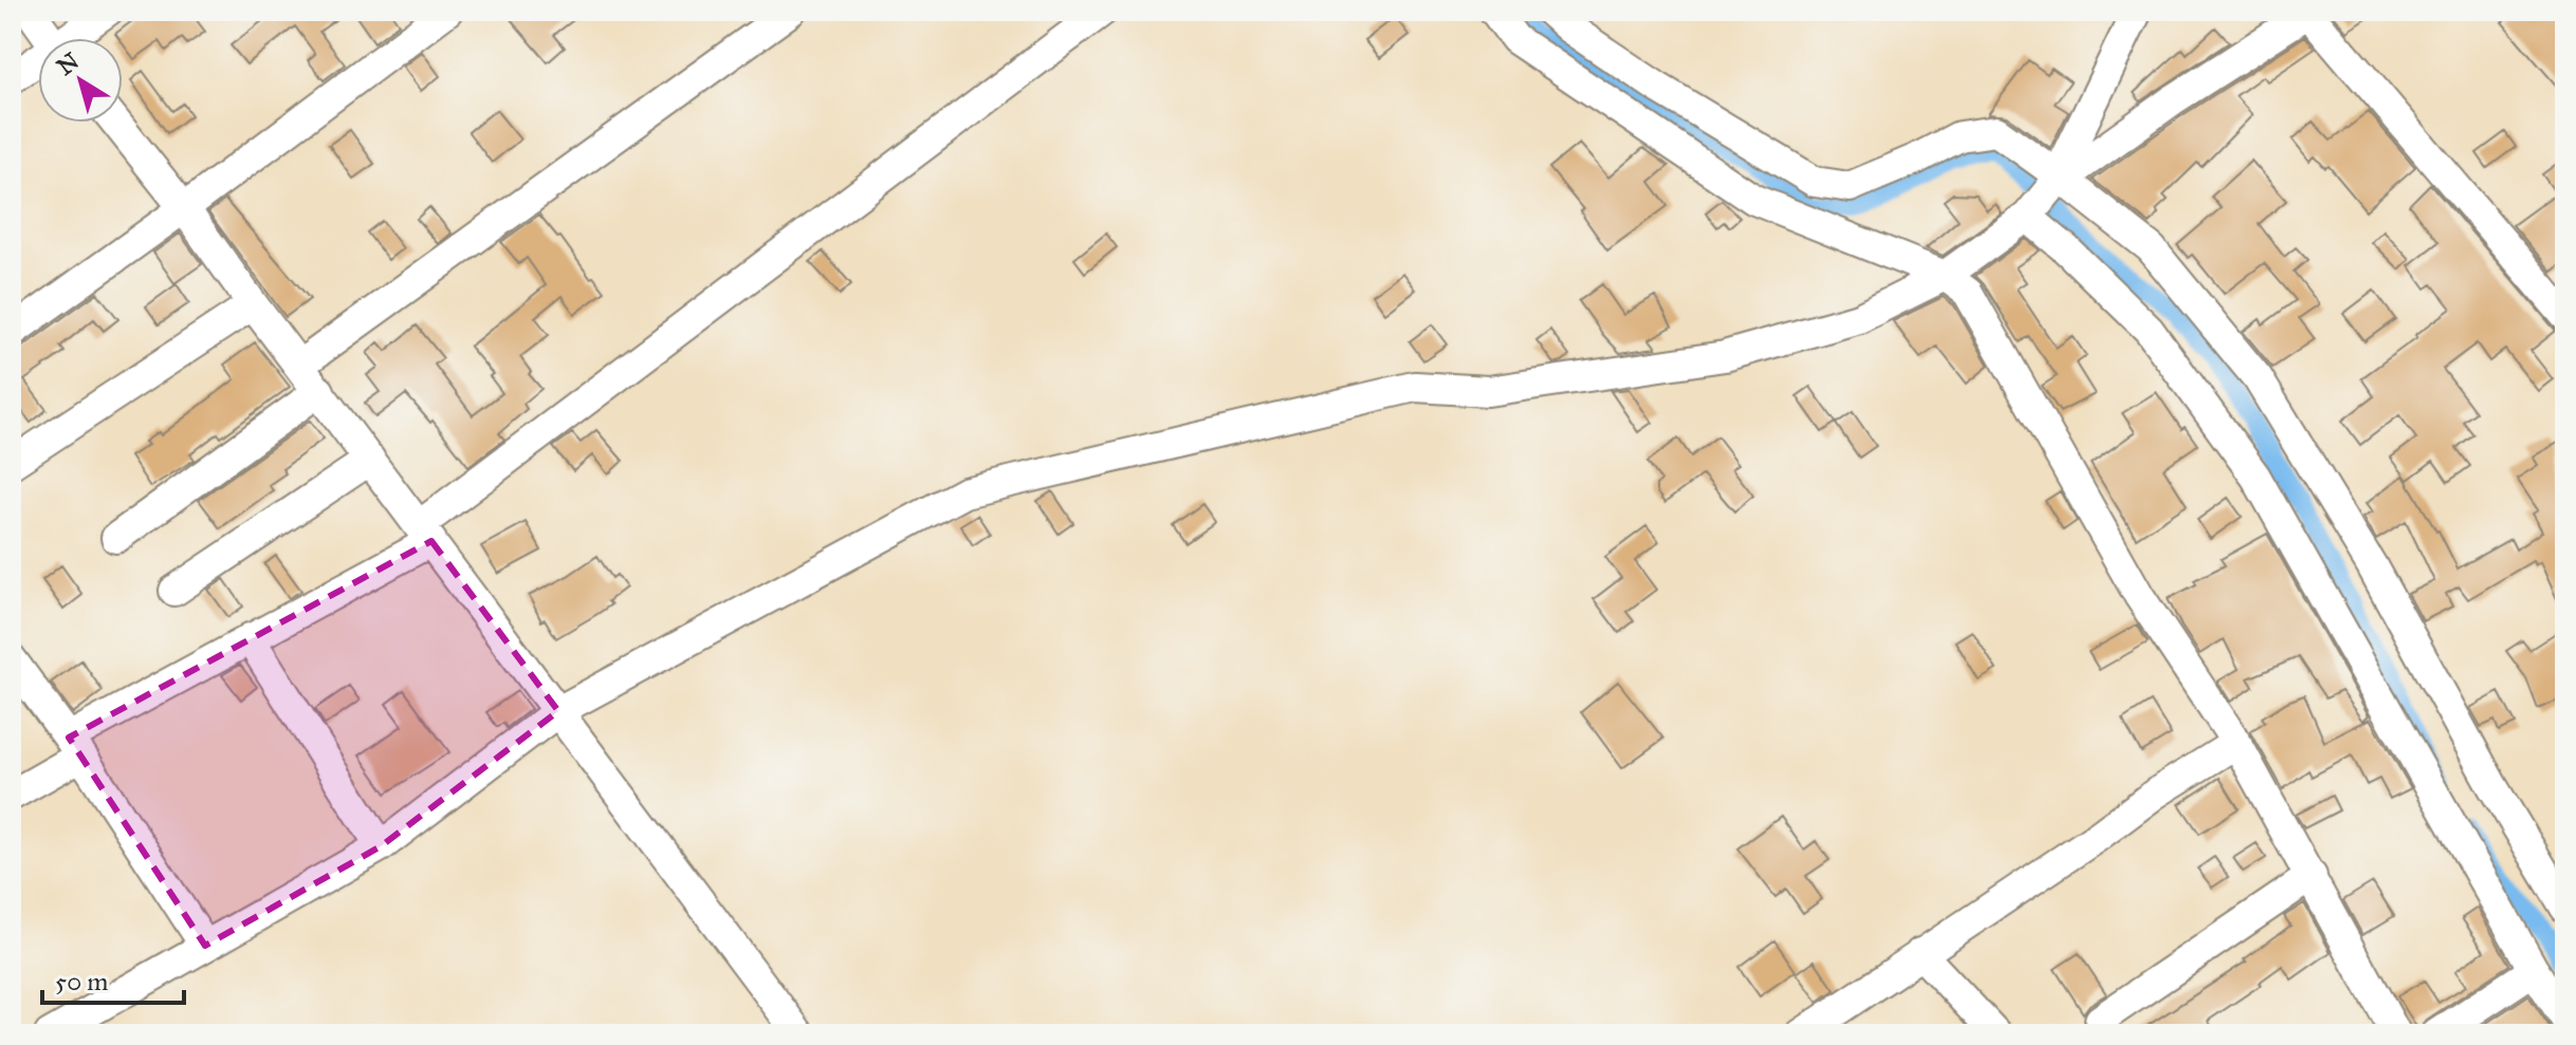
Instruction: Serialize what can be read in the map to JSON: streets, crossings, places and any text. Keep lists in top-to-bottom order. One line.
{"scale_bar":"50 m","north":"top left"}
